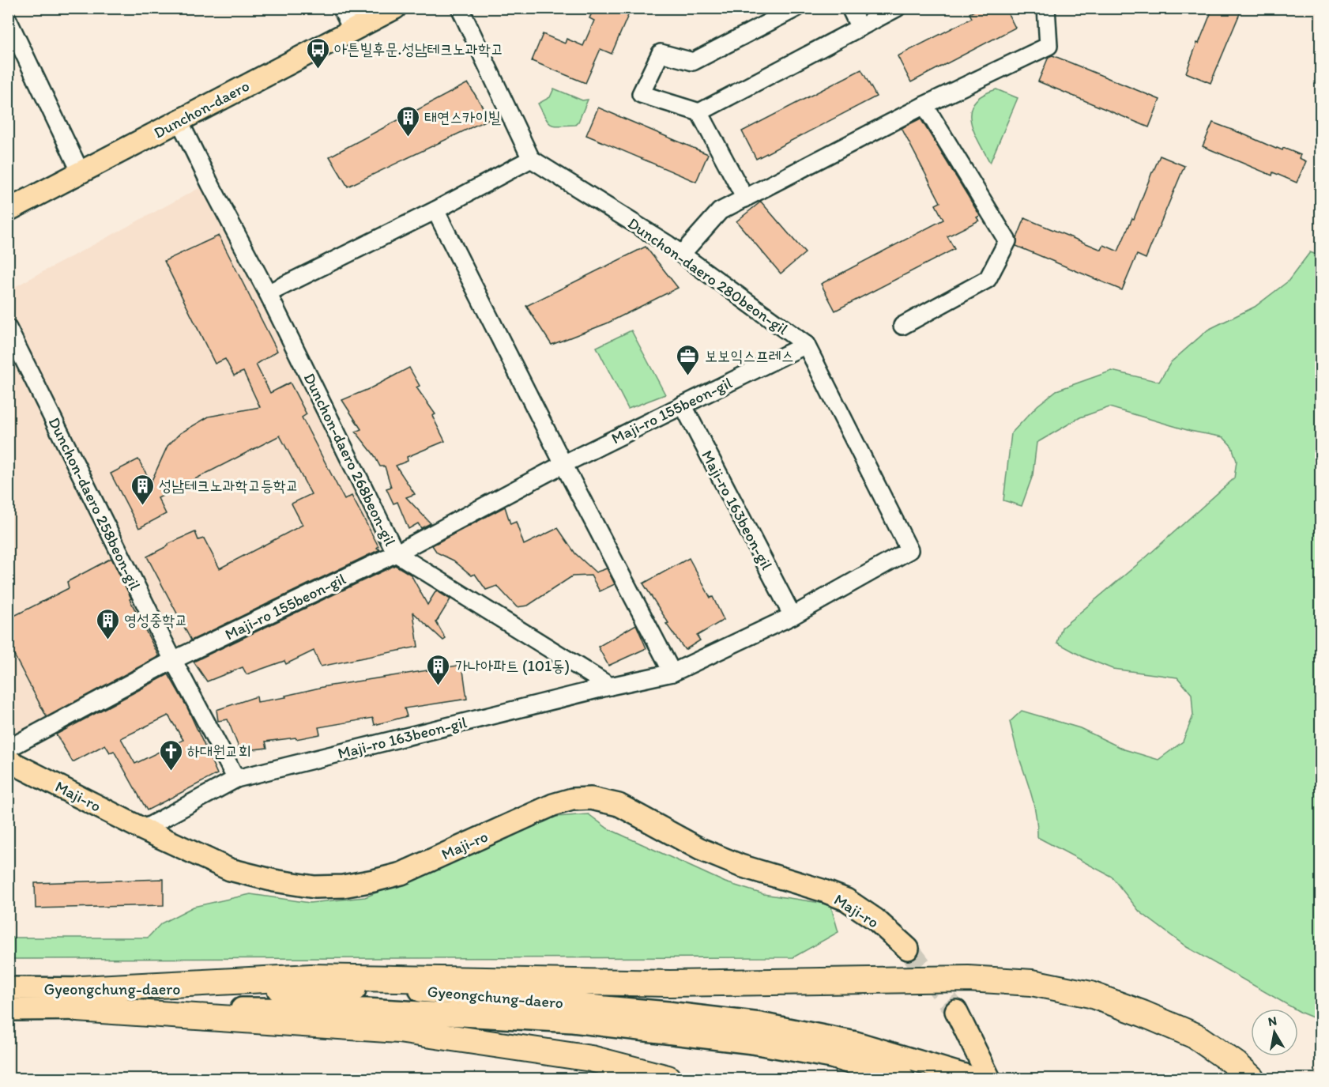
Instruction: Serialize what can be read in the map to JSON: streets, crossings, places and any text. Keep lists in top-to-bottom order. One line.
{"streets":{"main road":["Dunchon-daero","Maji-ro","Gyeongchung-daero"],"street":["Dunchon-daero 280beon-gil","Maji-ro 155beon-gil","Dunchon-daero 268beon-gil","Dunchon-daero 258beon-gil","Maji-ro 163beon-gil"]},"crossings":[["Dunchon-daero","Dunchon-daero 268beon-gil"],["Dunchon-daero 280beon-gil","Maji-ro 155beon-gil"],["Dunchon-daero 280beon-gil","Maji-ro 163beon-gil"],["Maji-ro 155beon-gil","Dunchon-daero 268beon-gil"],["Maji-ro 155beon-gil","Dunchon-daero 258beon-gil"],["Maji-ro 155beon-gil","Maji-ro 163beon-gil"],["Dunchon-daero 268beon-gil","Maji-ro 163beon-gil"],["Dunchon-daero 258beon-gil","Maji-ro 163beon-gil"],["Maji-ro 163beon-gil","Maji-ro"]],"places":{"bus stop":["아튼빌후문.성남테크노과학고"],"building":["태연스카이빌","성남테크노과학고등학교","영성중학교","가나아파트 (101동)"],"office":["보보익스프레스"],"church":["하대원교회"]},"north":"top"}
